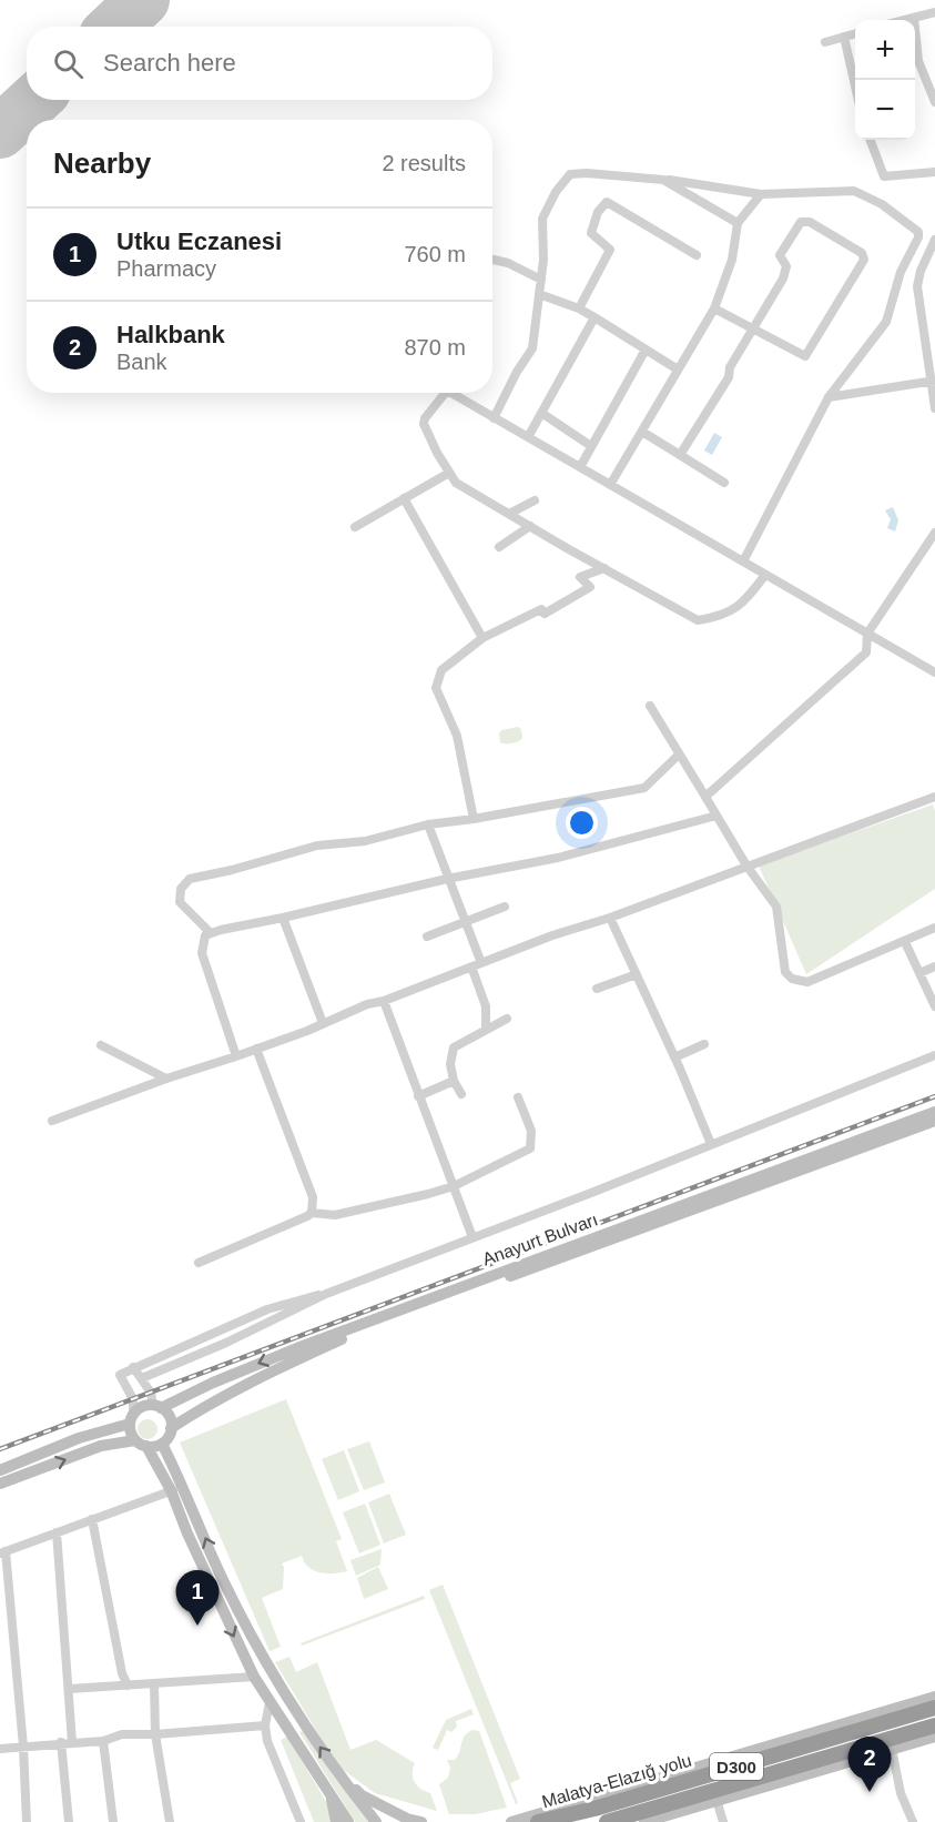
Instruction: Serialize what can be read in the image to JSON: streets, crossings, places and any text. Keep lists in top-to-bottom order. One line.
{"streets":{"highway":["D300","Malatya-Elazığ yolu"],"main road":["Anayurt Bulvarı"]},"page":{"map_buttons":["+","−"],"search":"Search here","heading":["Nearby","2 results"],"list":[{"mark":"1","name":"Utku Eczanesi","note":"Pharmacy","value":"760 m"},{"mark":"2","name":"Halkbank","note":"Bank","value":"870 m"}],"pins":["1","2"]}}
